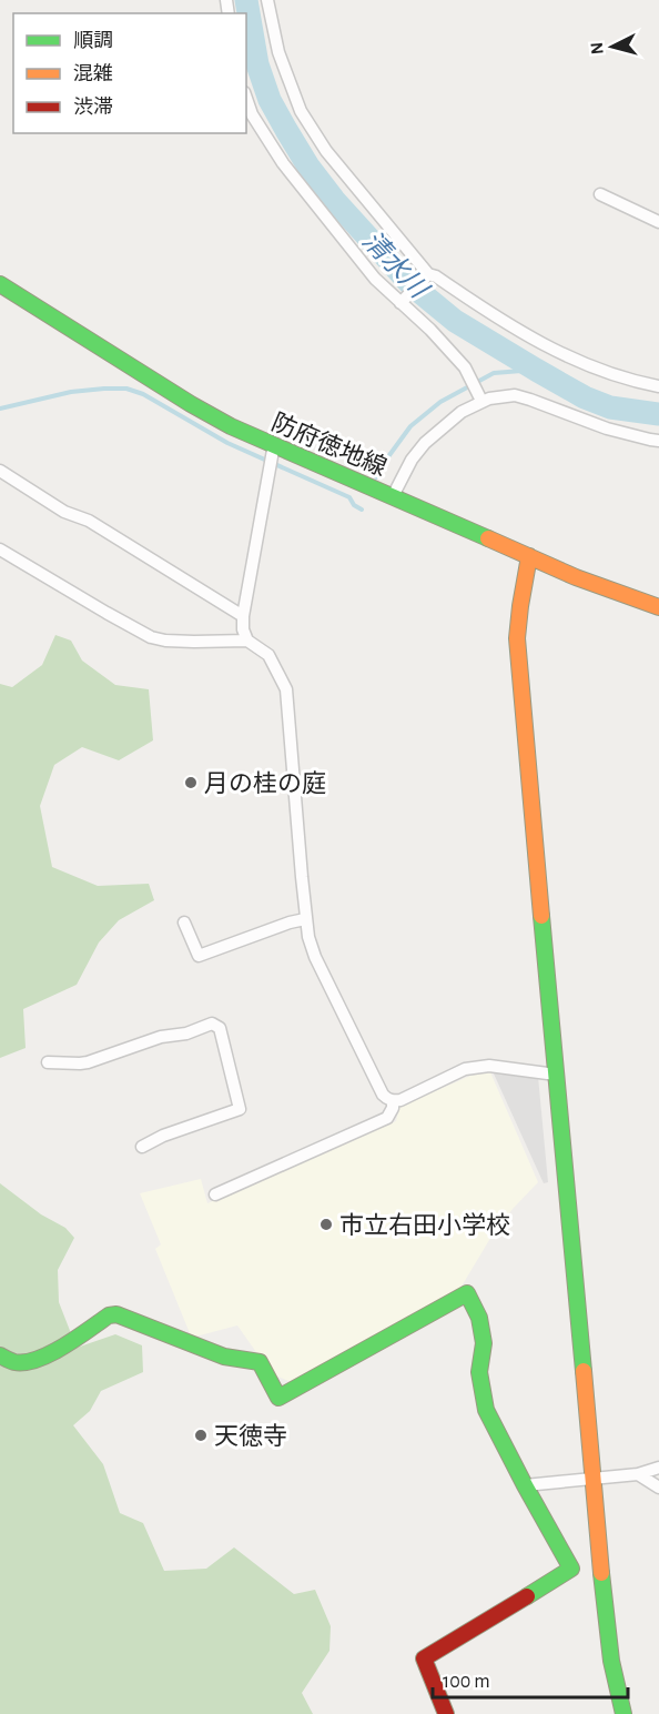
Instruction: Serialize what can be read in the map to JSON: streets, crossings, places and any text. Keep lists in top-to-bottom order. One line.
{"streets":{"street":["防府徳地線"]},"water":["清水川"],"places":["月の桂の庭","市立右田小学校","天徳寺"],"legend":["順調","混雑","渋滞"],"scale_bar":"100 m","north":"left"}
